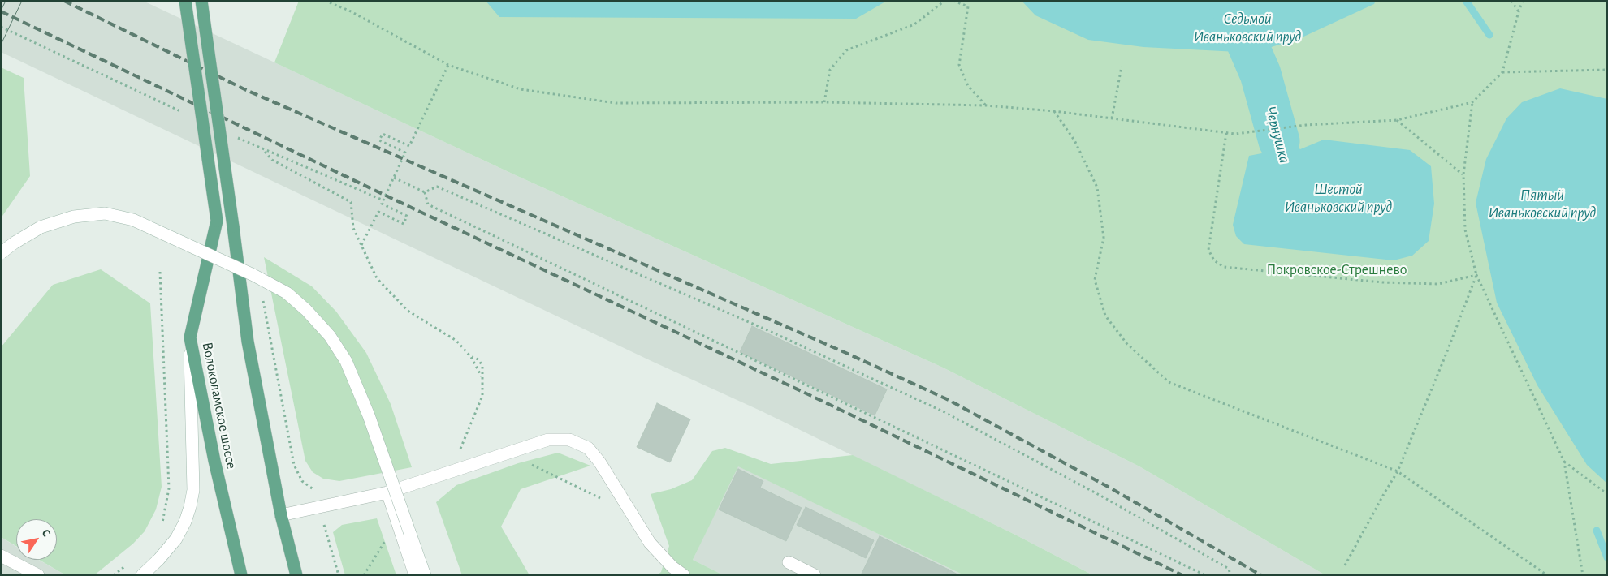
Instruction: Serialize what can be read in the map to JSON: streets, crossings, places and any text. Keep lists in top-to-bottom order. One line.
{"streets":{"main road":["Волоколамское шоссе"]},"water":["Седьмой Иваньковский пруд","Чернушка","Шестой Иваньковский пруд","Пятый Иваньковский пруд"],"parks":["Покровское-Стрешнево"],"north":"top right"}
